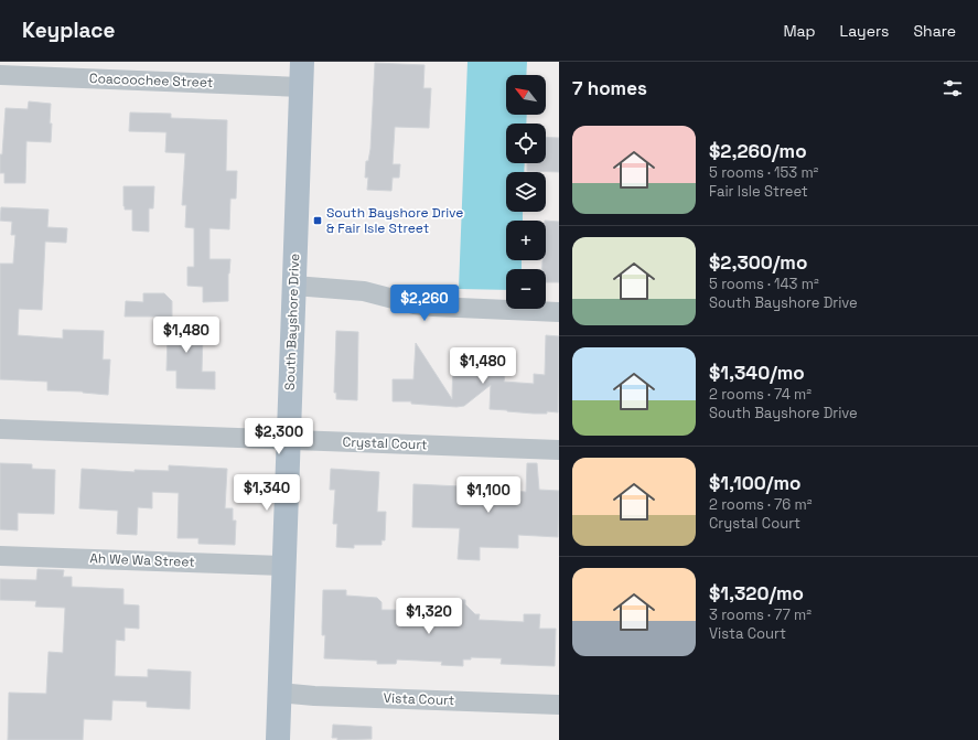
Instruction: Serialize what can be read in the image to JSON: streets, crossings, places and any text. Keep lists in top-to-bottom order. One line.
{"streets":{"main road":["South Bayshore Drive"],"street":["Coacoochee Street","Crystal Court","Ah We Wa Street","Vista Court"]},"crossings":[["Coacoochee Street","South Bayshore Drive"],["South Bayshore Drive","Crystal Court"],["South Bayshore Drive","Ah We Wa Street"],["South Bayshore Drive","Vista Court"]],"places":{"transit":["South Bayshore Drive & Fair Isle Street"]},"north":"top left","page":{"header":"Keyplace","nav":["Map","Layers","Share"],"heading":"7 homes","map_buttons":["+","−"],"list":[{"name":"$2,260/mo","note":"5 rooms · 153 m² · Fair Isle Street"},{"name":"$2,300/mo","note":"5 rooms · 143 m² · South Bayshore Drive"},{"name":"$1,340/mo","note":"2 rooms · 74 m² · South Bayshore Drive"},{"name":"$1,100/mo","note":"2 rooms · 76 m² · Crystal Court"},{"name":"$1,320/mo","note":"3 rooms · 77 m² · Vista Court"}],"price":["$2,260","$1,480","$1,480","$2,300","$1,340","$1,100","$1,320"]}}
